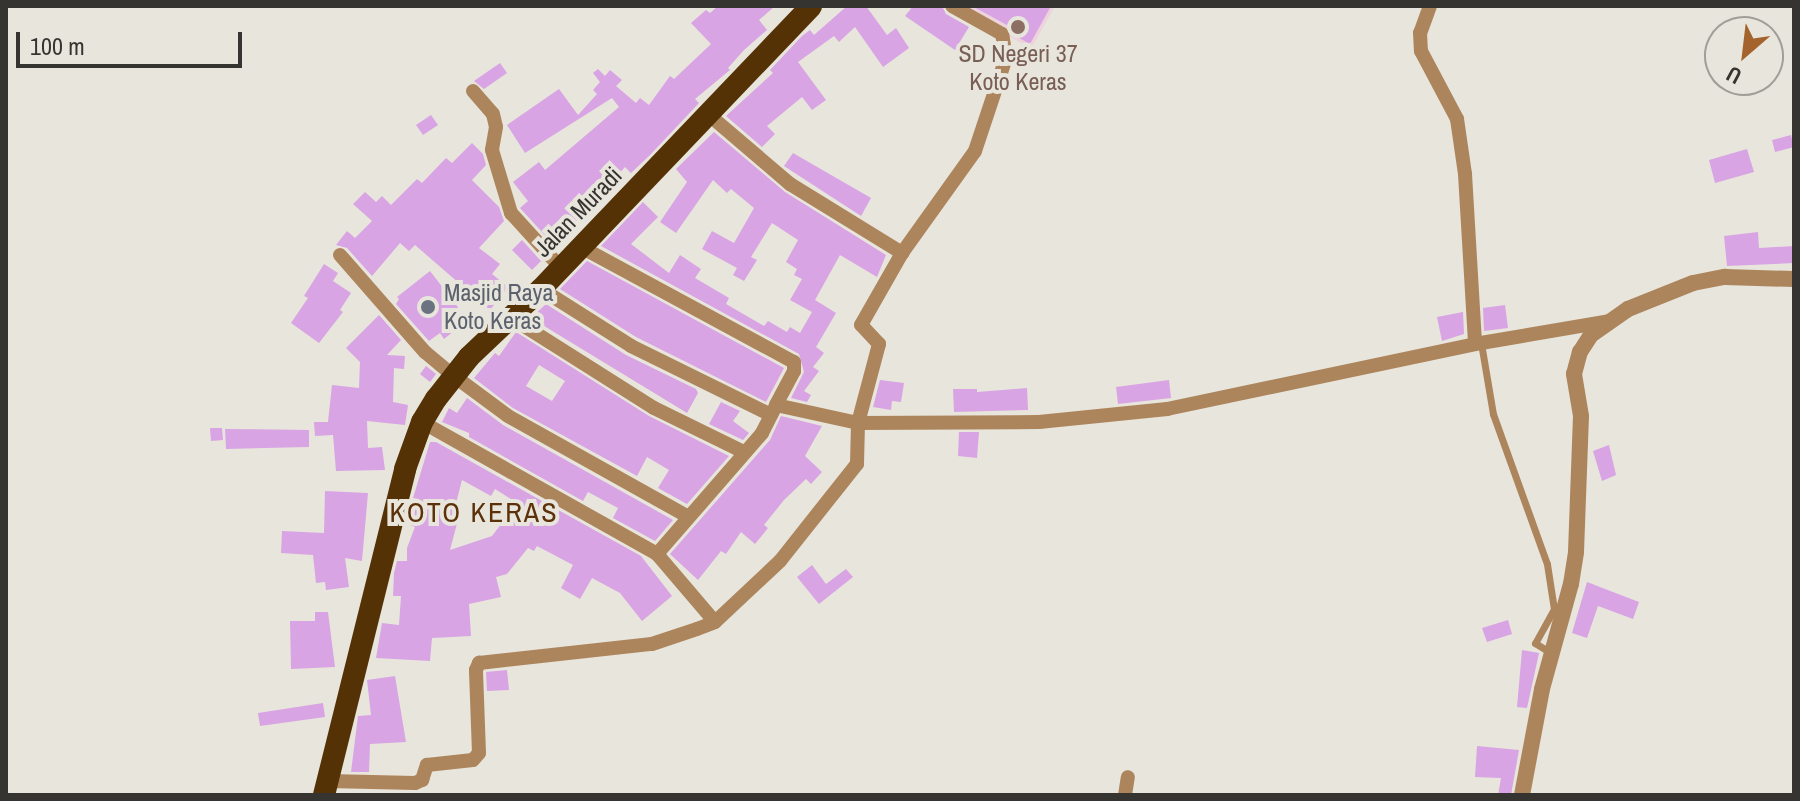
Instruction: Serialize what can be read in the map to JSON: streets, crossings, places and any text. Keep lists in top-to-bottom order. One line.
{"streets":{"highway":["Jalan Muradi"]},"districts":["KOTO KERAS"],"places":["SD Negeri 37 Koto Keras","Masjid Raya Koto Keras"],"scale_bar":"100 m","north":"bottom left"}
